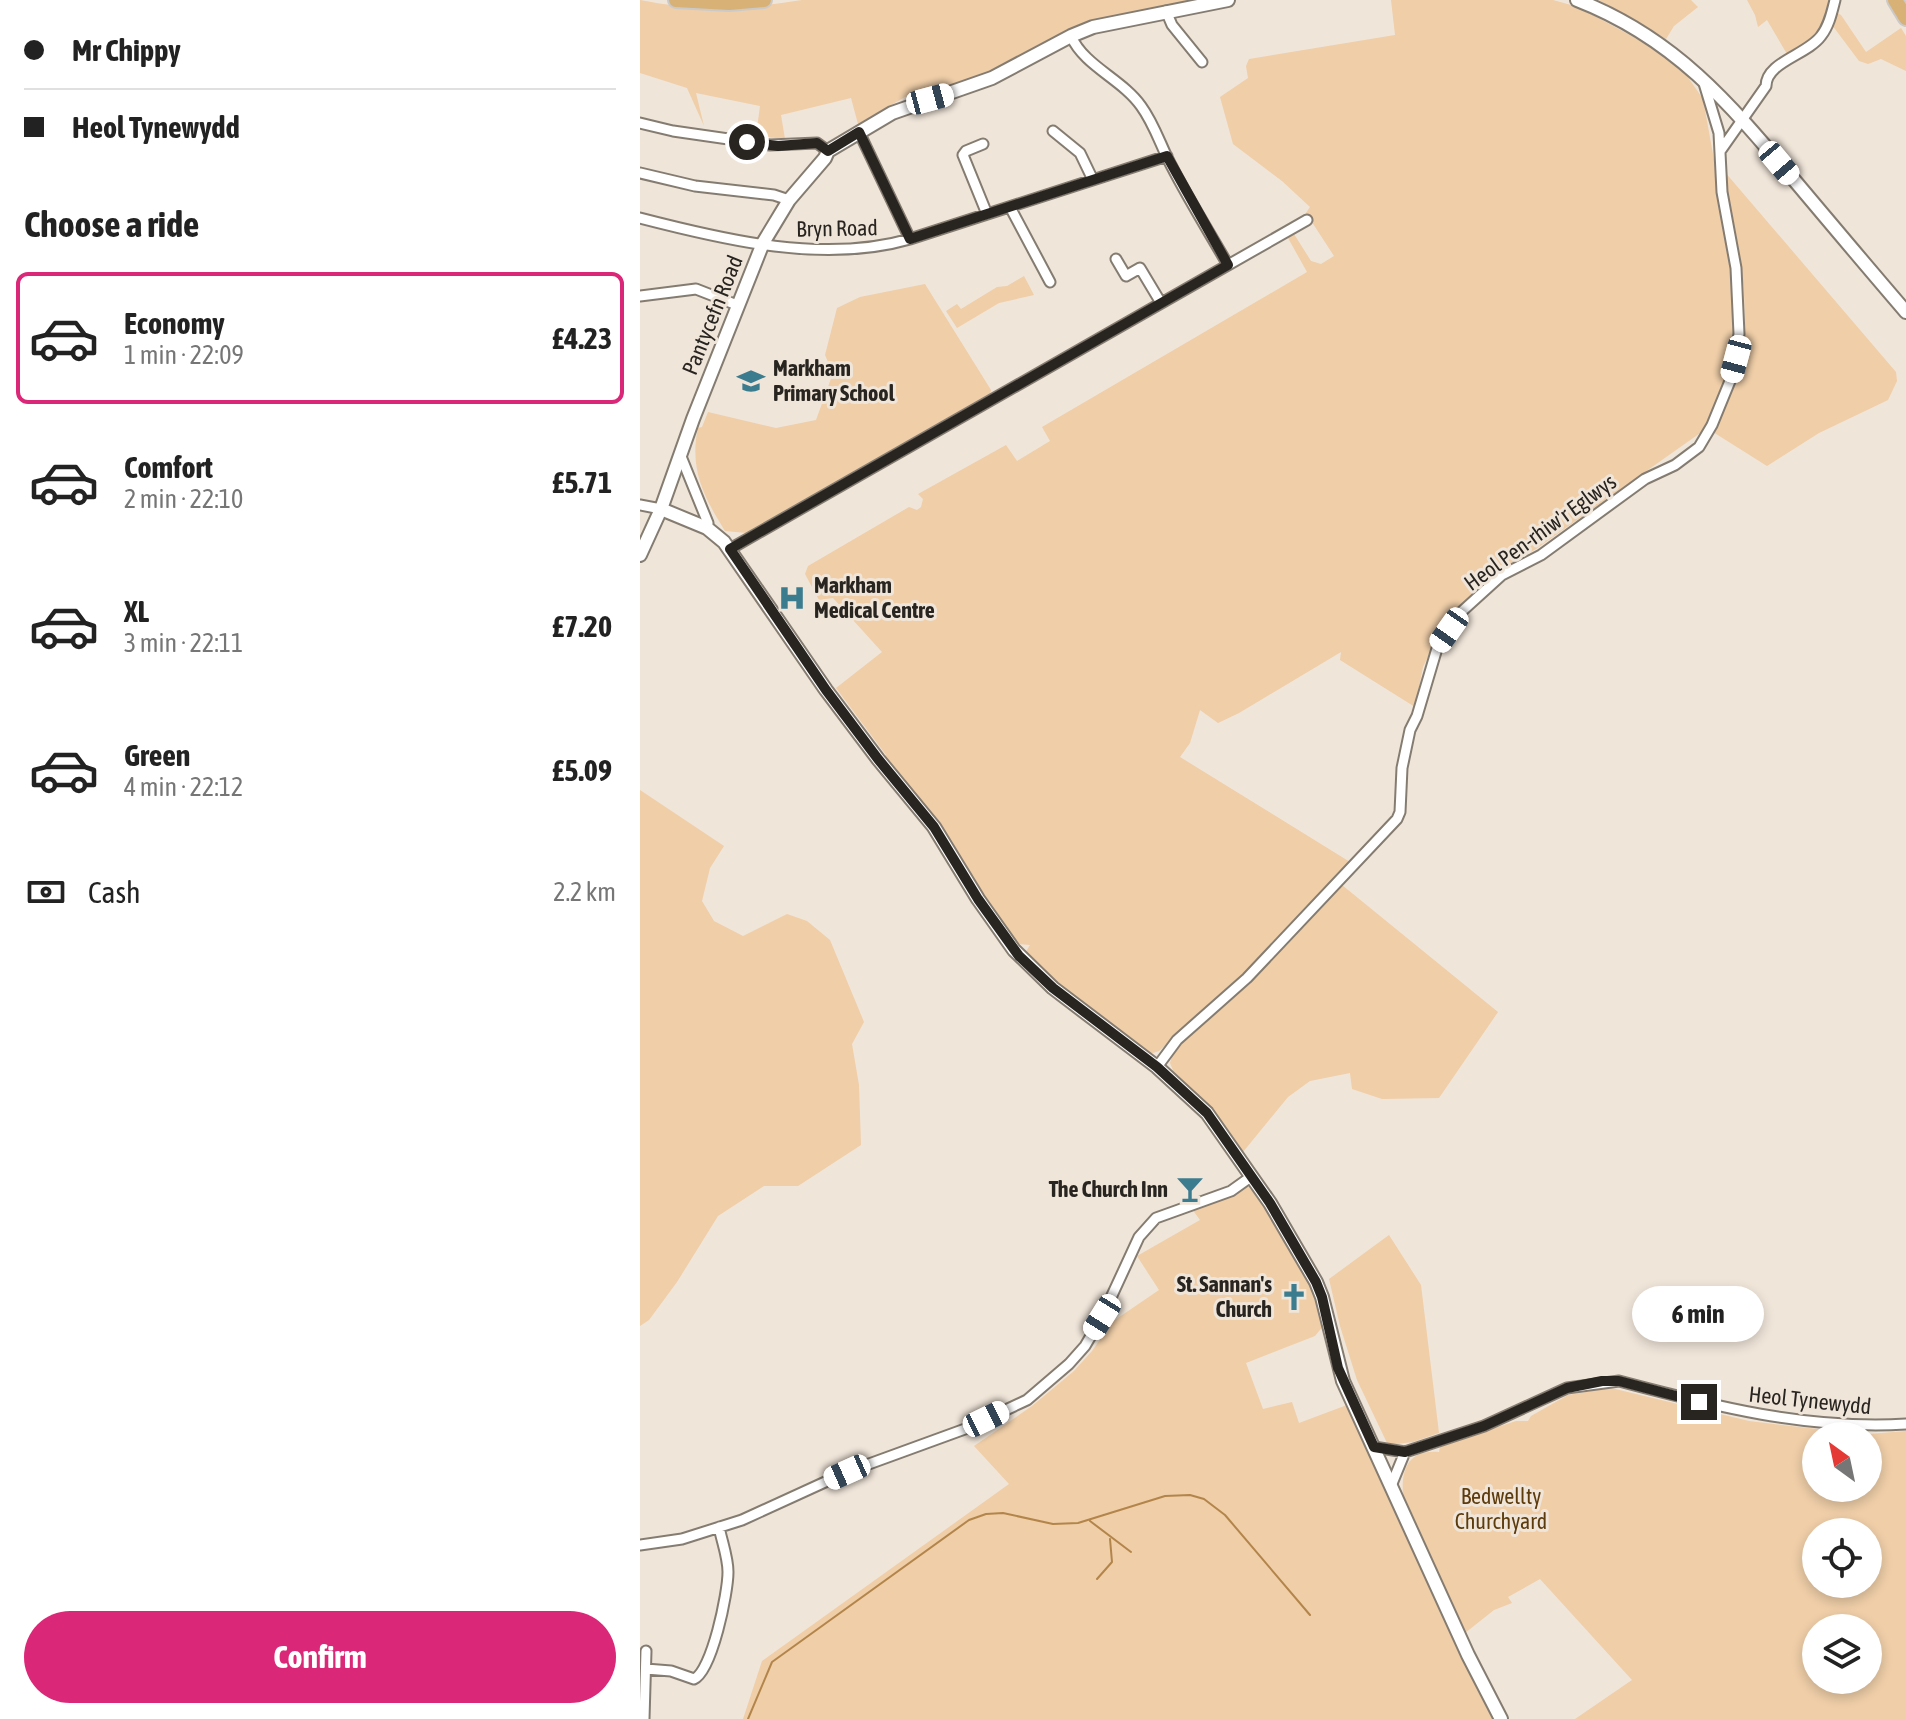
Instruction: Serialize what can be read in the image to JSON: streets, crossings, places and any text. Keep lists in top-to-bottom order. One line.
{"streets":{"street":["Bryn Road","Pantycefn Road","Heol Pen-rhiw'r Eglwys","Heol Tynewydd"]},"crossings":[["Bryn Road","Pantycefn Road"]],"parks":["Bedwellty Churchyard"],"places":{"school or university":["Markham Primary School"],"hospital":["Markham Medical Centre"],"bar":["The Church Inn"],"church":["St. Sannan's Church"]},"north":"top left","page":{"banner":["Mr Chippy","Heol Tynewydd"],"heading":"Choose a ride","list":[{"name":"Economy","note":"1 min · 22:09","value":"£4.23"},{"name":"Comfort","note":"2 min · 22:10","value":"£5.71"},{"name":"XL","note":"3 min · 22:11","value":"£7.20"},{"name":"Green","note":"4 min · 22:12","value":"£5.09"}],"pay":["Cash","2.2 km"],"bubble":"6 min","buttons":"Confirm"}}
